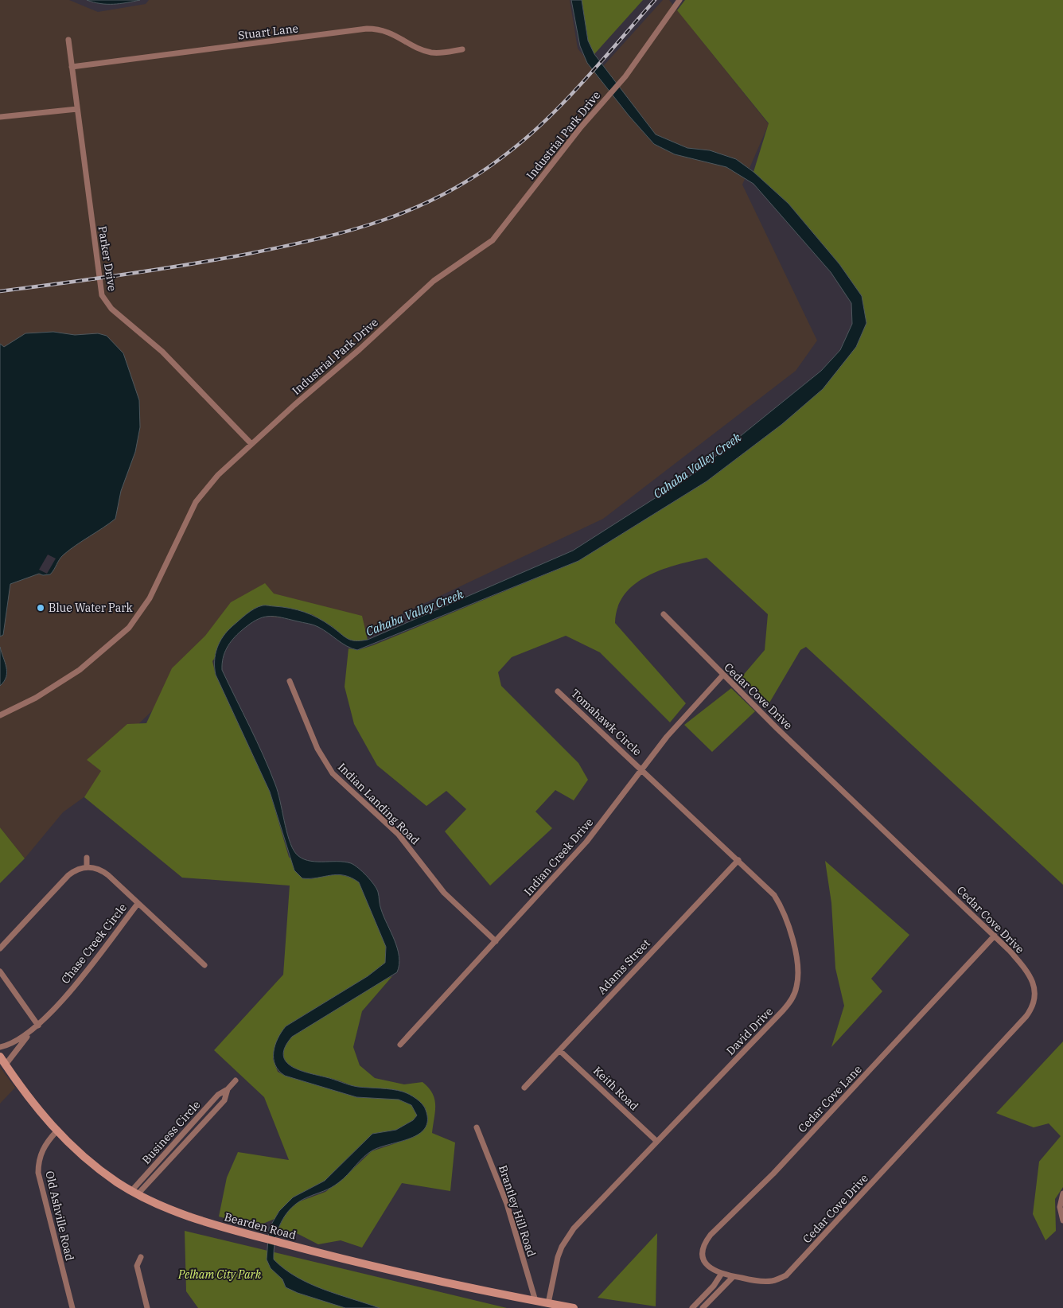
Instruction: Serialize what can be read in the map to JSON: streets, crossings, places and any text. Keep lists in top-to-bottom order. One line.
{"streets":{"street":["Stuart Lane","Industrial Park Drive","Parker Drive","Cedar Cove Drive","Tomahawk Circle","Indian Landing Road","Indian Creek Drive","Chase Creek Circle","Adams Street","David Drive","Keith Road","Cedar Cove Lane","Business Circle","Brantley Hill Road","Old Ashville Road","Bearden Road"]},"crossings":[["Stuart Lane","Parker Drive"],["Industrial Park Drive","Parker Drive"],["Cedar Cove Drive","Indian Creek Drive"],["Cedar Cove Drive","Cedar Cove Lane"],["Tomahawk Circle","Indian Creek Drive"],["Tomahawk Circle","David Drive"],["Indian Landing Road","Indian Creek Drive"],["Indian Creek Drive","David Drive"],["Chase Creek Circle","Bearden Road"],["Adams Street","David Drive"],["Adams Street","Keith Road"],["David Drive","Keith Road"],["David Drive","Bearden Road"],["Business Circle","Bearden Road"],["Brantley Hill Road","Bearden Road"],["Old Ashville Road","Bearden Road"]],"water":["Cahaba Valley Creek"],"parks":["Pelham City Park"],"places":["Blue Water Park"]}
